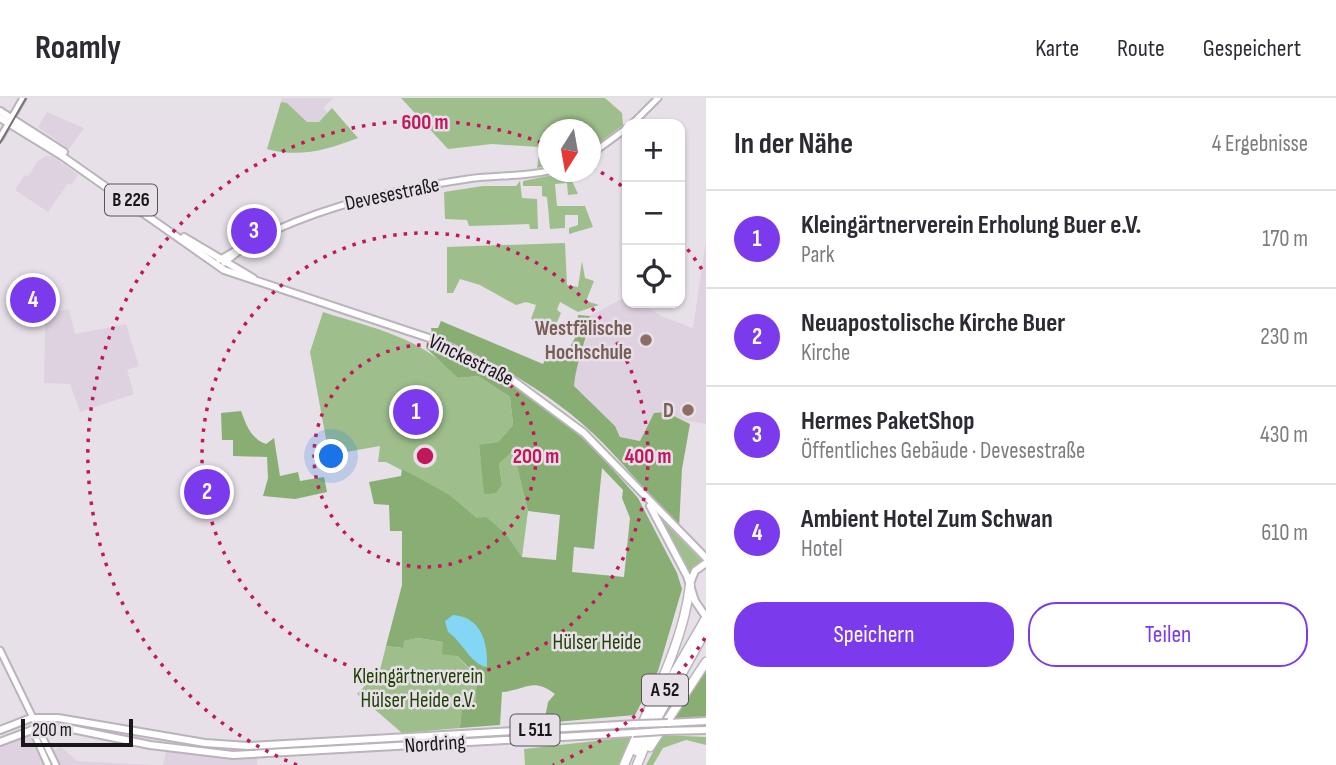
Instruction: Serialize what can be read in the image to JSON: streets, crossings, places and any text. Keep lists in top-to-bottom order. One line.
{"streets":{"highway":["A 52"],"main road":["B 226","Vinckestraße","L 511","Nordring"],"street":["Devesestraße"]},"crossings":[["Devesestraße","Vinckestraße"],["B 226","Vinckestraße"],["B 226","A 52"]],"parks":["Hülser Heide","Kleingärtnerverein Hülser Heide e.V."],"places":["Westfälische Hochschule","D"],"scale_bar":"200 m","north":"bottom","page":{"header":"Roamly","nav":["Karte","Route","Gespeichert"],"heading":["In der Nähe","4 Ergebnisse"],"map_buttons":["+","−"],"list":[{"mark":"1","name":"Kleingärtnerverein Erholung Buer e.V.","note":"Park","value":"170 m"},{"mark":"2","name":"Neuapostolische Kirche Buer","note":"Kirche","value":"230 m"},{"mark":"3","name":"Hermes PaketShop","note":"Öffentliches Gebäude · Devesestraße","value":"430 m"},{"mark":"4","name":"Ambient Hotel Zum Schwan","note":"Hotel","value":"610 m"}],"pins":["3","4","1","2"],"buttons":["Speichern","Teilen"],"scale":"200 m"},"rings":["600 m","200 m","400 m"]}
